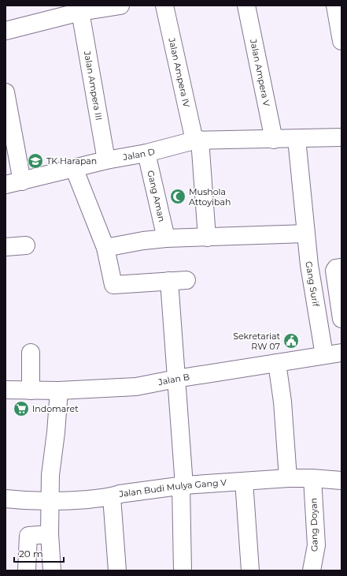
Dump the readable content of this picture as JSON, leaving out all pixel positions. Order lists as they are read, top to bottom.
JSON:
{
  "streets": {
    "street": [
      "Jalan Ampera IV",
      "Jalan Ampera V",
      "Jalan Ampera III",
      "Jalan D",
      "Gang Aman",
      "Gang Surif",
      "Jalan B",
      "Jalan Budi Mulya Gang V",
      "Gang Doyan"
    ]
  },
  "crossings": [
    ["Jalan Ampera IV", "Jalan D"],
    ["Jalan Ampera V", "Jalan D"],
    ["Jalan Ampera III", "Jalan D"],
    ["Jalan D", "Gang Aman"],
    ["Jalan D", "Gang Surif"],
    ["Gang Surif", "Jalan B"],
    ["Jalan Budi Mulya Gang V", "Gang Doyan"]
  ],
  "places": {
    "school or university": ["TK Harapan"],
    "mosque": ["Mushola Attoyibah"],
    "public building": ["Sekretariat RW 07"],
    "supermarket": ["Indomaret"]
  },
  "scale_bar": "20 m"
}
